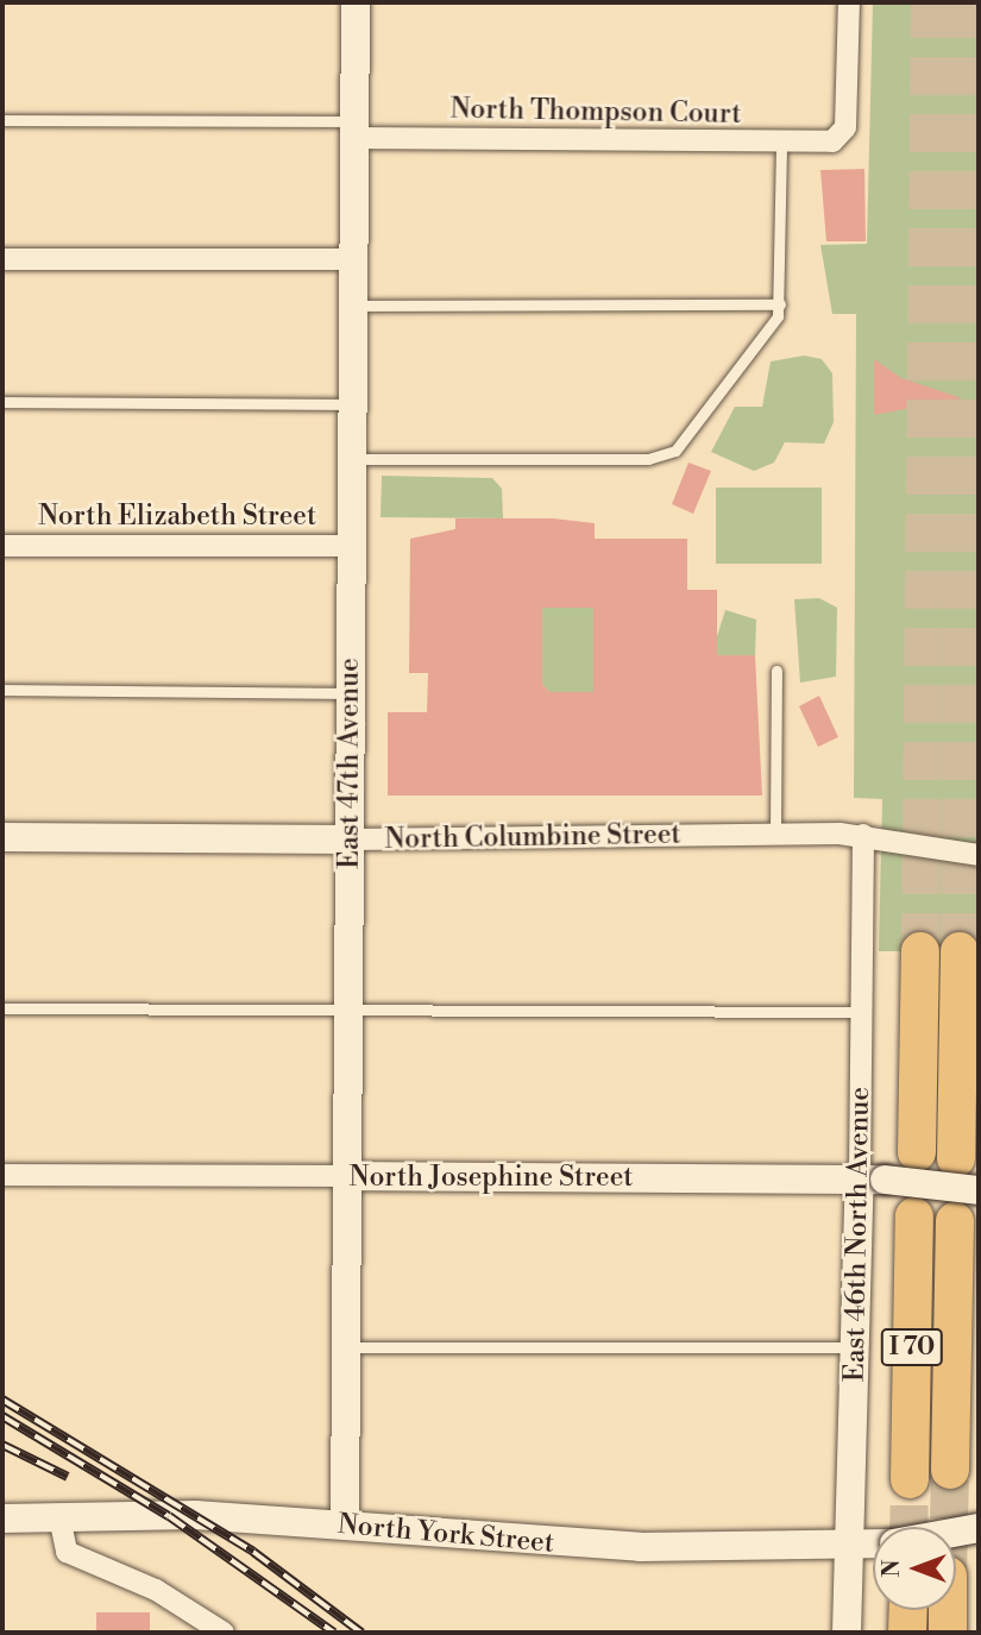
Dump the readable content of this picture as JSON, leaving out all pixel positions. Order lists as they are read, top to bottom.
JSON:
{
  "streets": {
    "highway": ["I 70"],
    "street": [
      "North Thompson Court",
      "North Elizabeth Street",
      "East 47th Avenue",
      "North Columbine Street",
      "North Josephine Street",
      "East 46th North Avenue",
      "North York Street"
    ]
  },
  "crossings": [
    ["North Thompson Court", "East 47th Avenue"],
    ["North Elizabeth Street", "East 47th Avenue"],
    ["East 47th Avenue", "North Columbine Street"],
    ["East 47th Avenue", "North Josephine Street"],
    ["East 47th Avenue", "North York Street"],
    ["North Columbine Street", "East 46th North Avenue"],
    ["North Josephine Street", "East 46th North Avenue"]
  ],
  "north": "left"
}
